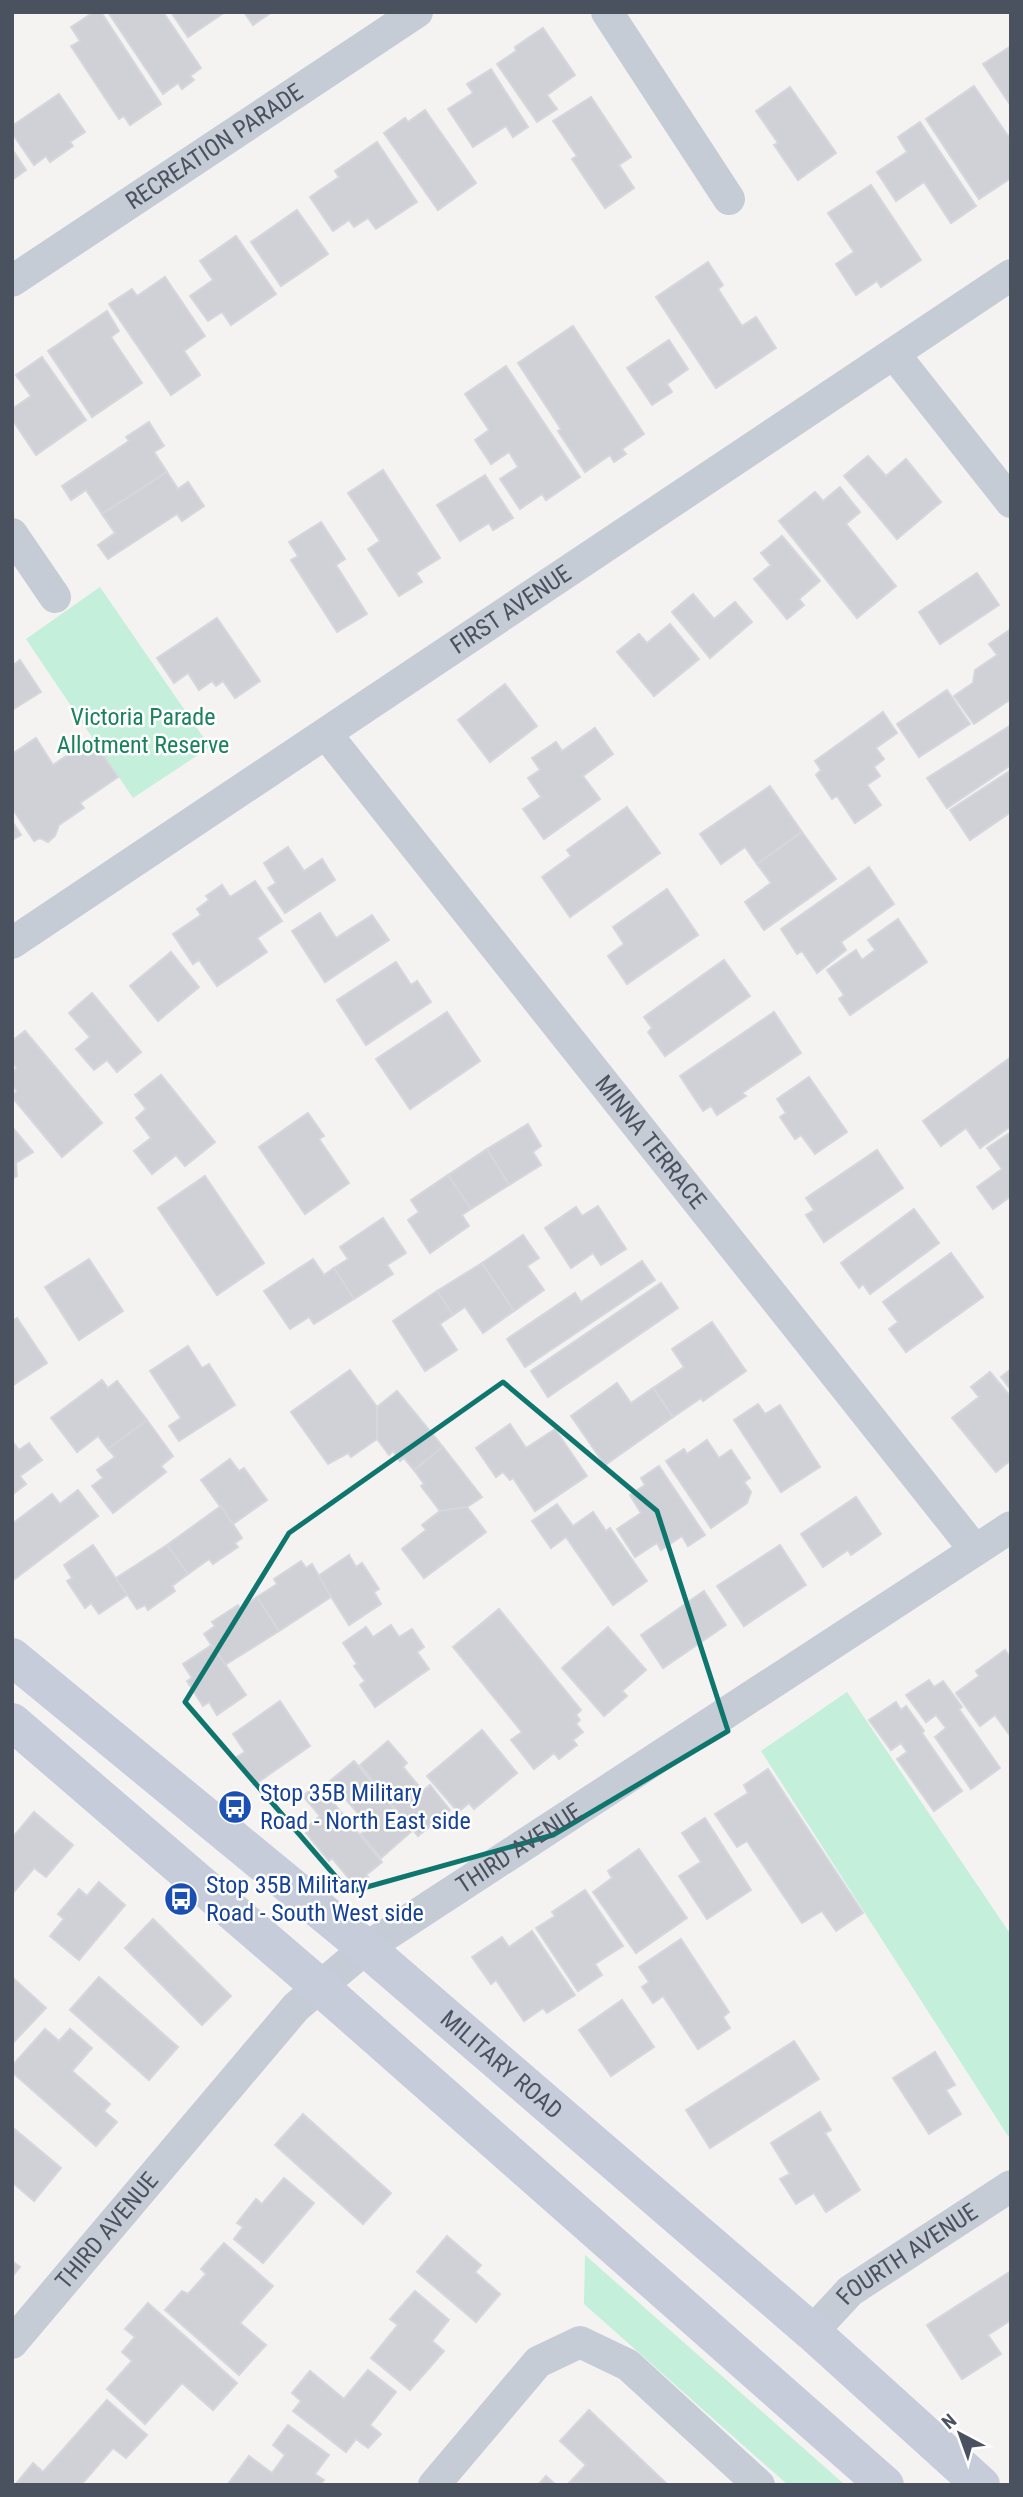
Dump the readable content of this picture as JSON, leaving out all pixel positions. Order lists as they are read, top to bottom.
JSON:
{
  "streets": {
    "main road": ["MILITARY ROAD"],
    "street": [
      "RECREATION PARADE",
      "FIRST AVENUE",
      "MINNA TERRACE",
      "THIRD AVENUE",
      "FOURTH AVENUE"
    ]
  },
  "crossings": [
    ["FIRST AVENUE", "MINNA TERRACE"],
    ["MINNA TERRACE", "THIRD AVENUE"],
    ["THIRD AVENUE", "MILITARY ROAD"],
    ["MILITARY ROAD", "FOURTH AVENUE"]
  ],
  "parks": ["Victoria Parade Allotment Reserve"],
  "places": {
    "bus stop": ["Stop 35B Military Road - North East side", "Stop 35B Military Road - South West side"]
  },
  "north": "top left"
}
